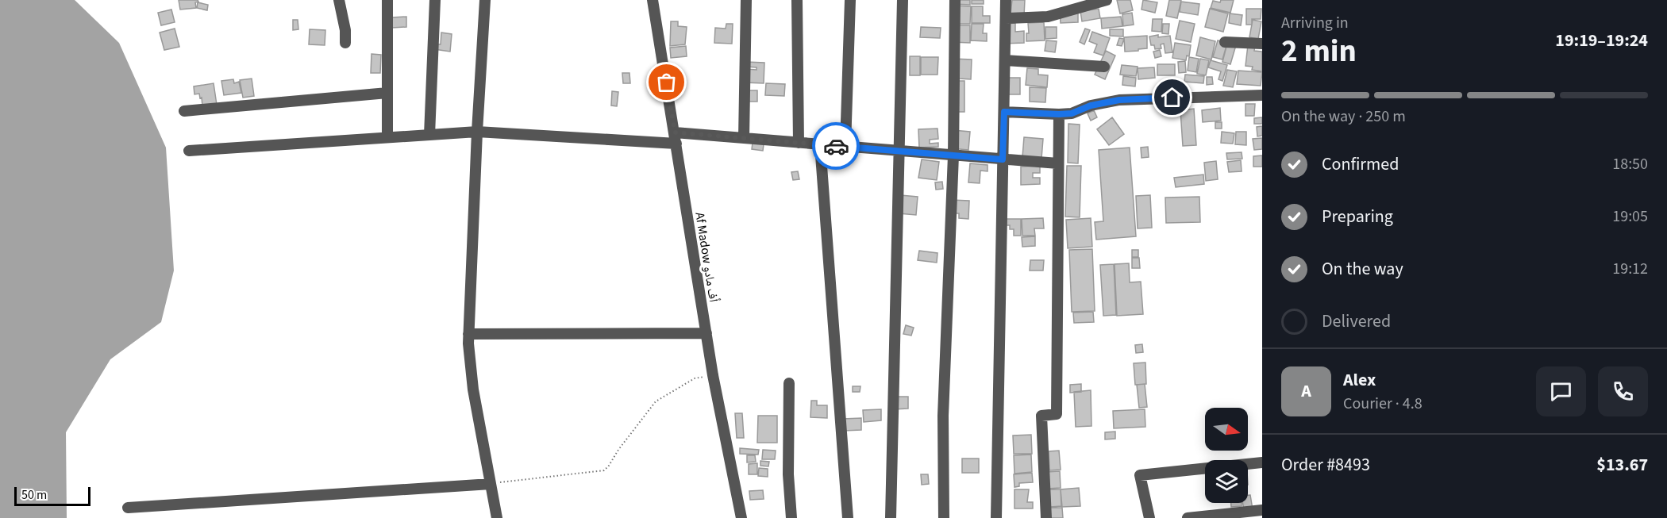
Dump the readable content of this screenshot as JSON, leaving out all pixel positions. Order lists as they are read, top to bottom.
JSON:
{
  "streets": {
    "street": ["Af Madow أف مادو"]
  },
  "scale_bar": "50 m",
  "north": "right",
  "page": {
    "heading": ["2 min", "Arriving in", "19:19–19:24"],
    "panel": [
      "Alex",
      "Courier · 4.8",
      "Order #8493",
      "$13.67"
    ],
    "bar": "On the way · 250 m",
    "list": [
      ["Confirmed", "18:50"],
      ["Preparing", "19:05"],
      ["On the way", "19:12"],
      "Delivered"
    ],
    "round": "A",
    "scale": "50 m"
  }
}
